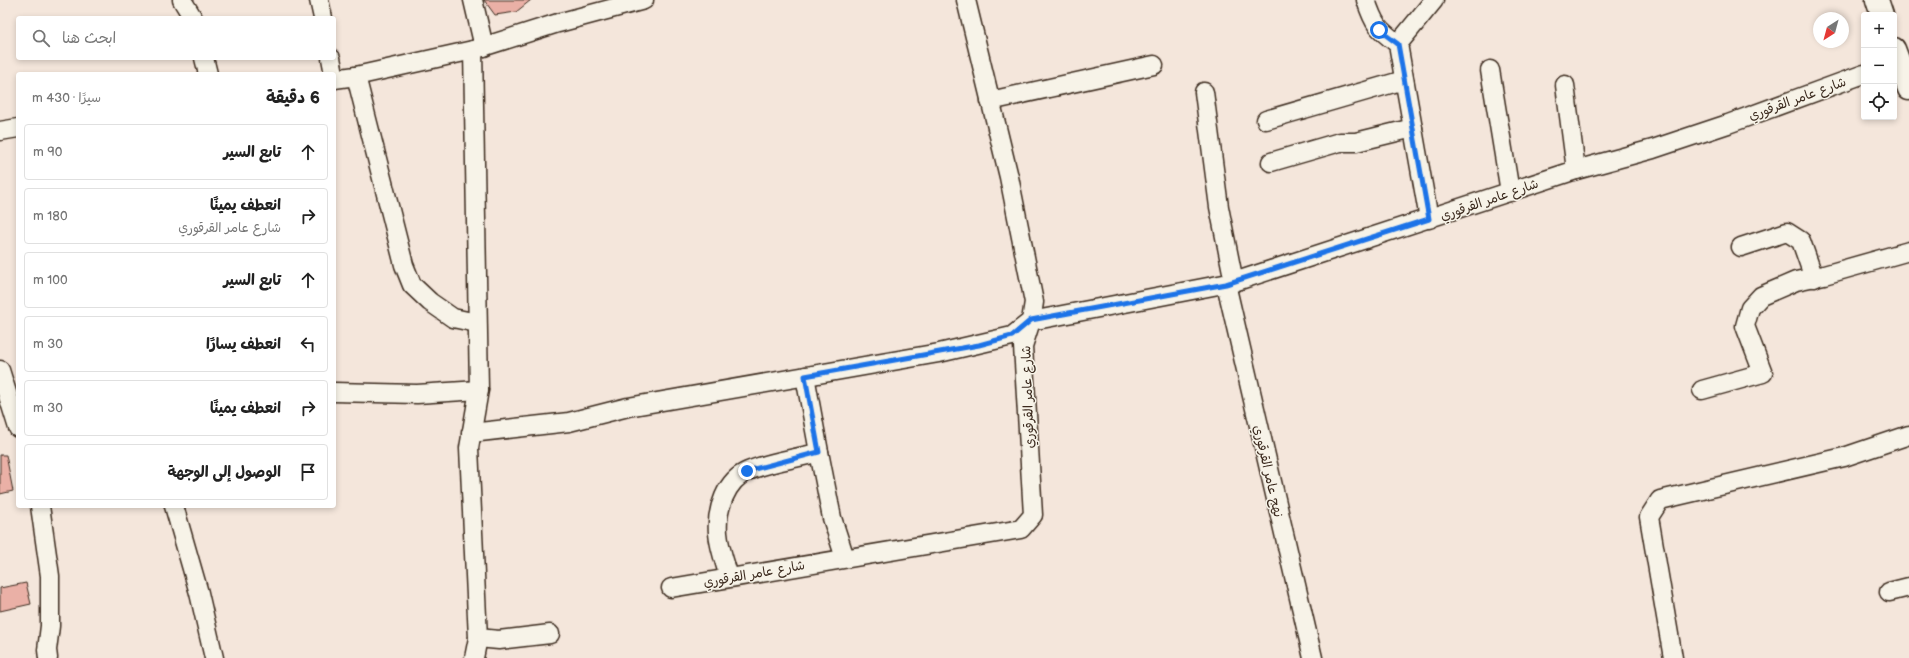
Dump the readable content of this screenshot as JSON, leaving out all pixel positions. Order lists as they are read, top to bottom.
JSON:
{
  "streets": {
    "street": ["شارع عامر القرقوري", "نهج عامر القرقوري"]
  },
  "crossings": [
    ["شارع عامر القرقوري", "نهج عامر القرقوري"]
  ],
  "north": "bottom left",
  "page": {
    "map_buttons": ["+", "−"],
    "search": "ابحث هنا",
    "heading": ["6 دقيقة", "سيرًا · 430 m"],
    "list": [
      ["تابع السير", "90 m"],
      ["انعطف يمينًا", "شارع عامر القرقوري", "180 m"],
      ["تابع السير", "100 m"],
      ["انعطف يسارًا", "30 m"],
      ["انعطف يمينًا", "30 m"],
      "الوصول إلى الوجهة"
    ]
  }
}
